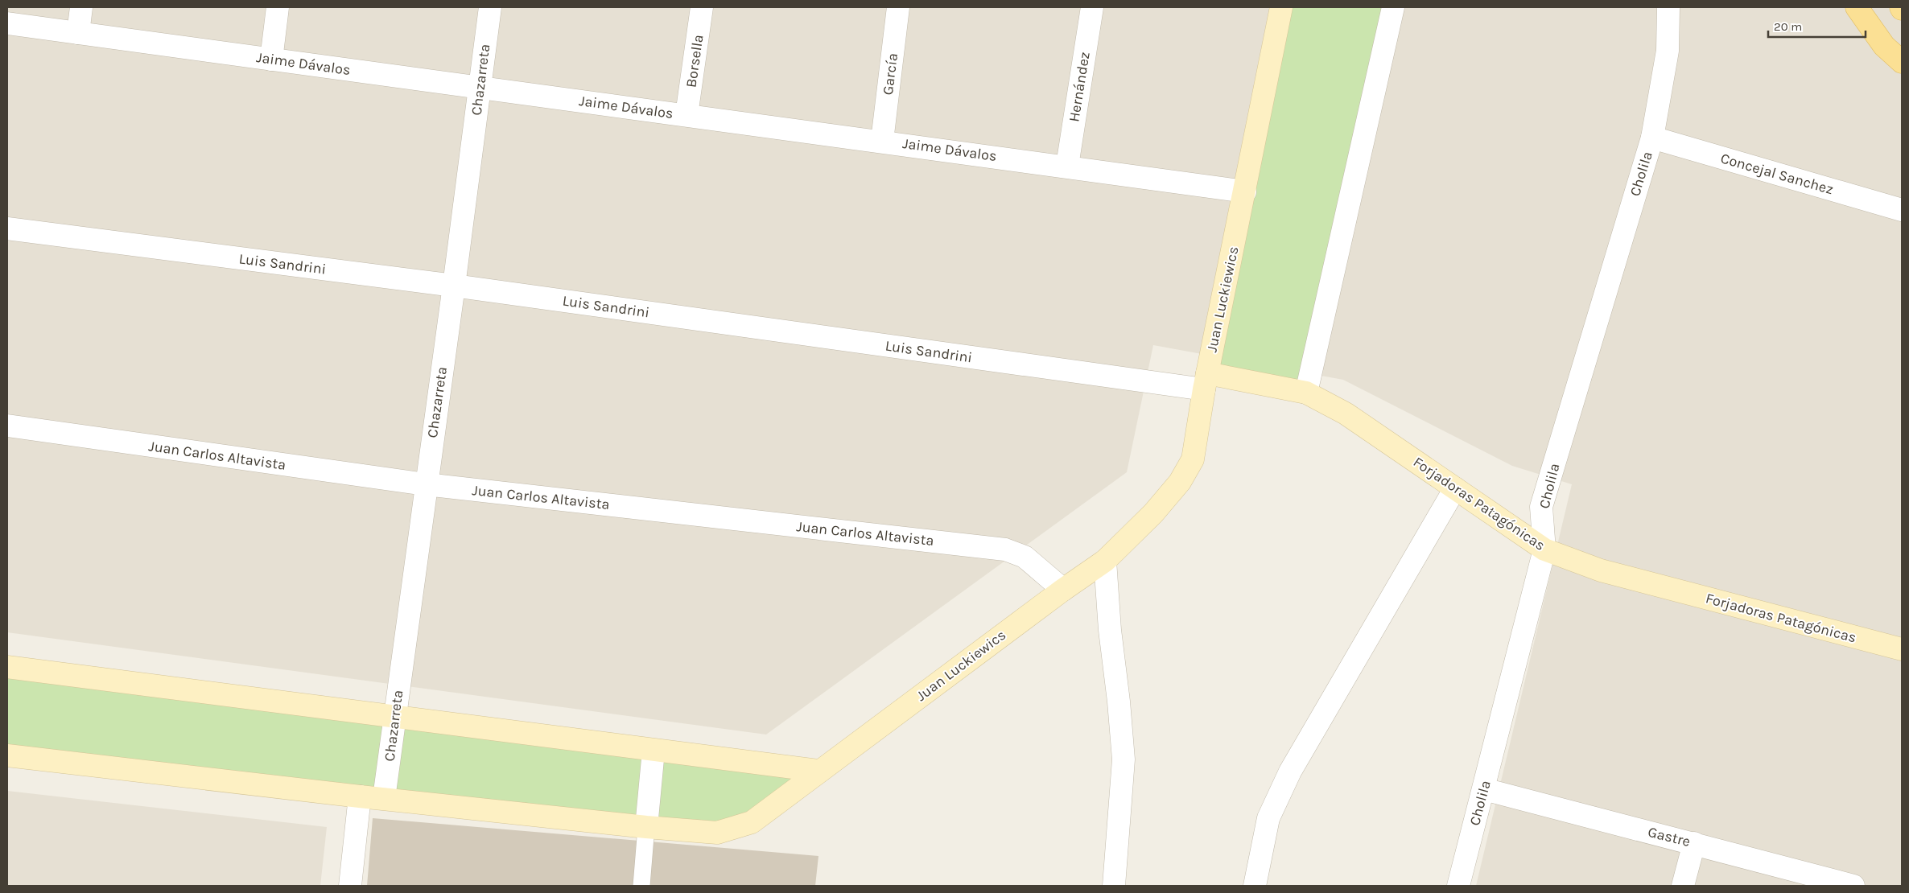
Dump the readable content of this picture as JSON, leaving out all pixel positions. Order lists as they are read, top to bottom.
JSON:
{
  "streets": {
    "main road": ["Juan Luckiewics", "Forjadoras Patagónicas"],
    "street": [
      "Borsella",
      "Jaime Dávalos",
      "García",
      "Chazarreta",
      "Hernández",
      "Cholila",
      "Concejal Sanchez",
      "Luis Sandrini",
      "Juan Carlos Altavista",
      "Gastre"
    ]
  },
  "crossings": [
    ["Borsella", "Jaime Dávalos"],
    ["Jaime Dávalos", "García"],
    ["Jaime Dávalos", "Chazarreta"],
    ["Jaime Dávalos", "Hernández"],
    ["Jaime Dávalos", "Juan Luckiewics"],
    ["Chazarreta", "Luis Sandrini"],
    ["Chazarreta", "Juan Luckiewics"],
    ["Chazarreta", "Juan Carlos Altavista"],
    ["Cholila", "Concejal Sanchez"],
    ["Cholila", "Forjadoras Patagónicas"],
    ["Cholila", "Gastre"],
    ["Luis Sandrini", "Juan Luckiewics"],
    ["Luis Sandrini", "Forjadoras Patagónicas"],
    ["Juan Luckiewics", "Juan Carlos Altavista"],
    ["Juan Luckiewics", "Forjadoras Patagónicas"]
  ],
  "scale_bar": "20 m"
}
